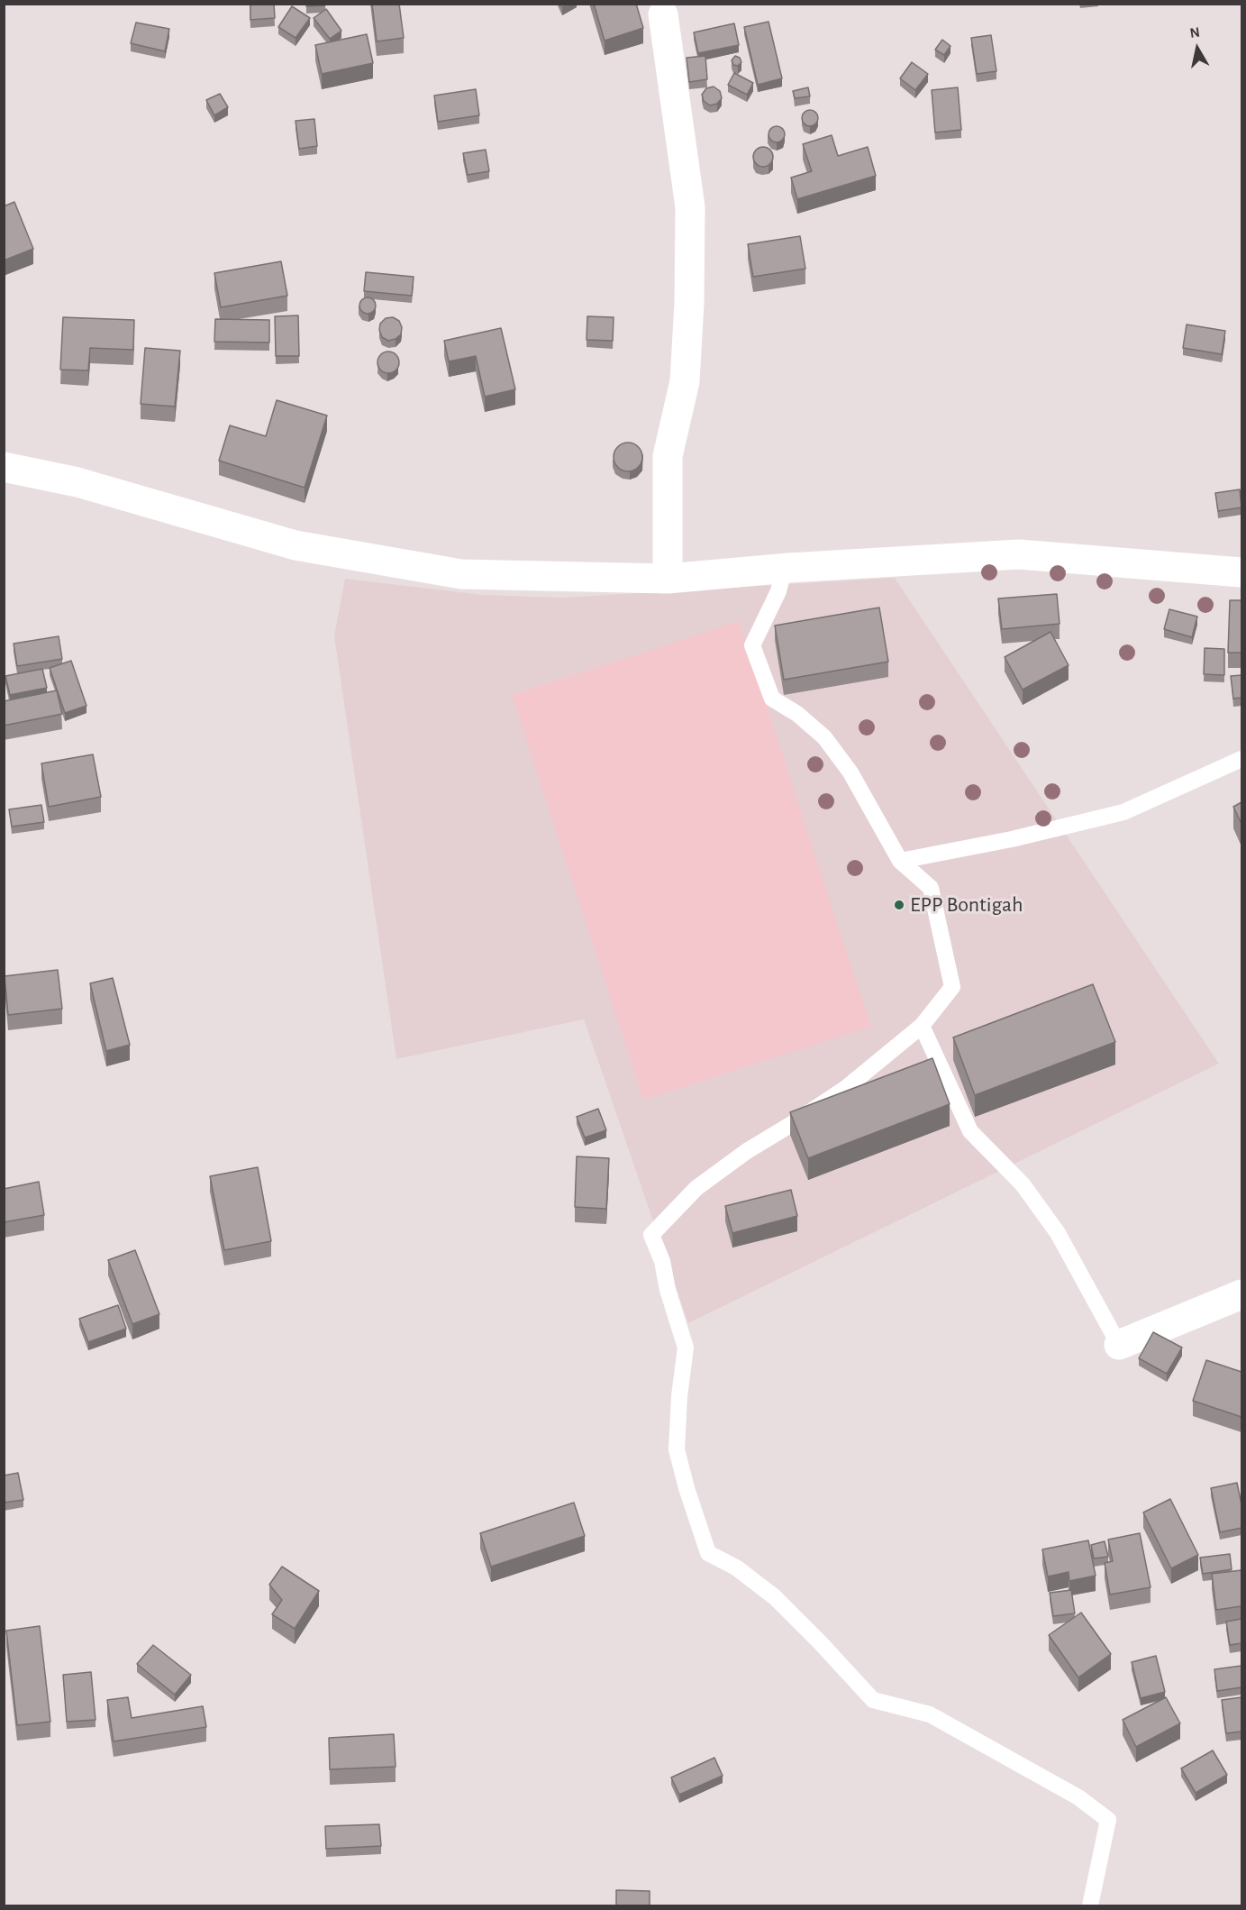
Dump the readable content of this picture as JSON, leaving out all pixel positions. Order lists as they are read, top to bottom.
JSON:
{
  "places": ["EPP Bontigah"],
  "north": "top"
}
